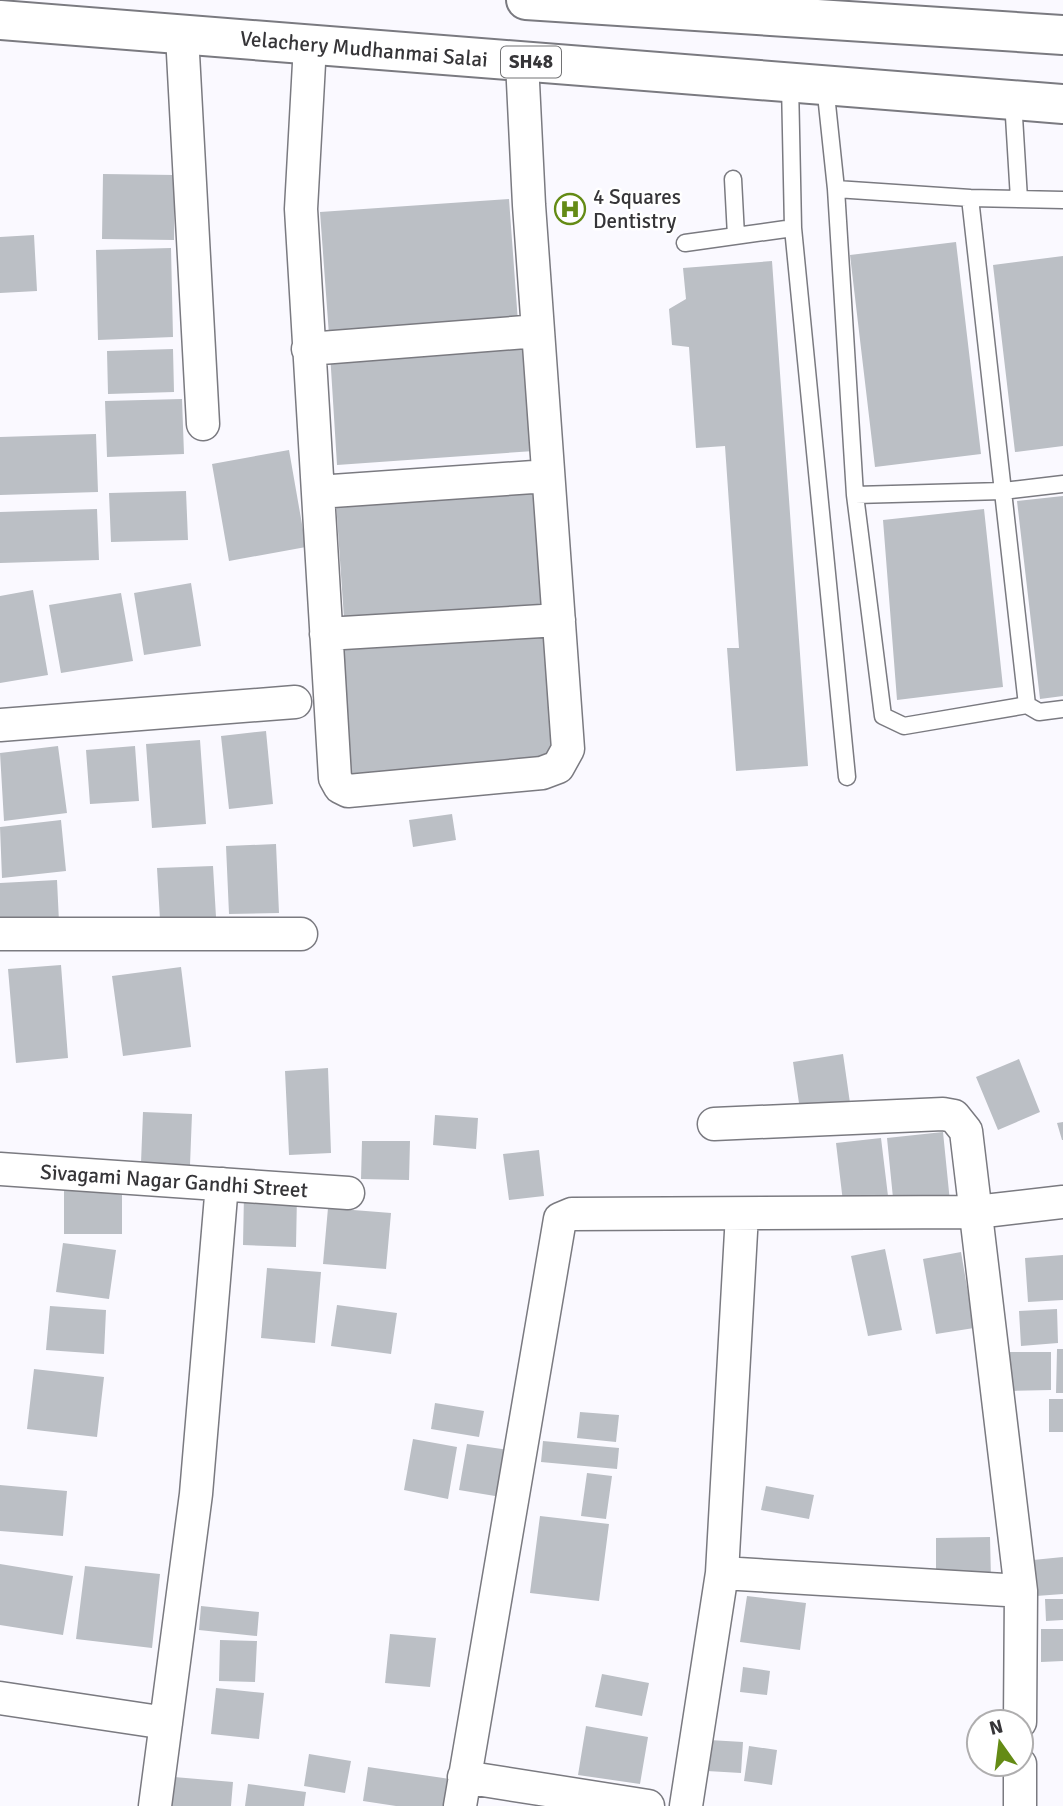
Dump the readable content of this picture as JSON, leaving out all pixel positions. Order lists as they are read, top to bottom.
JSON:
{
  "streets": {
    "main road": ["Velachery Mudhanmai Salai", "SH48"],
    "street": ["Sivagami Nagar Gandhi Street"]
  },
  "places": {
    "hospital": ["4 Squares Dentistry"]
  },
  "north": "top"
}
